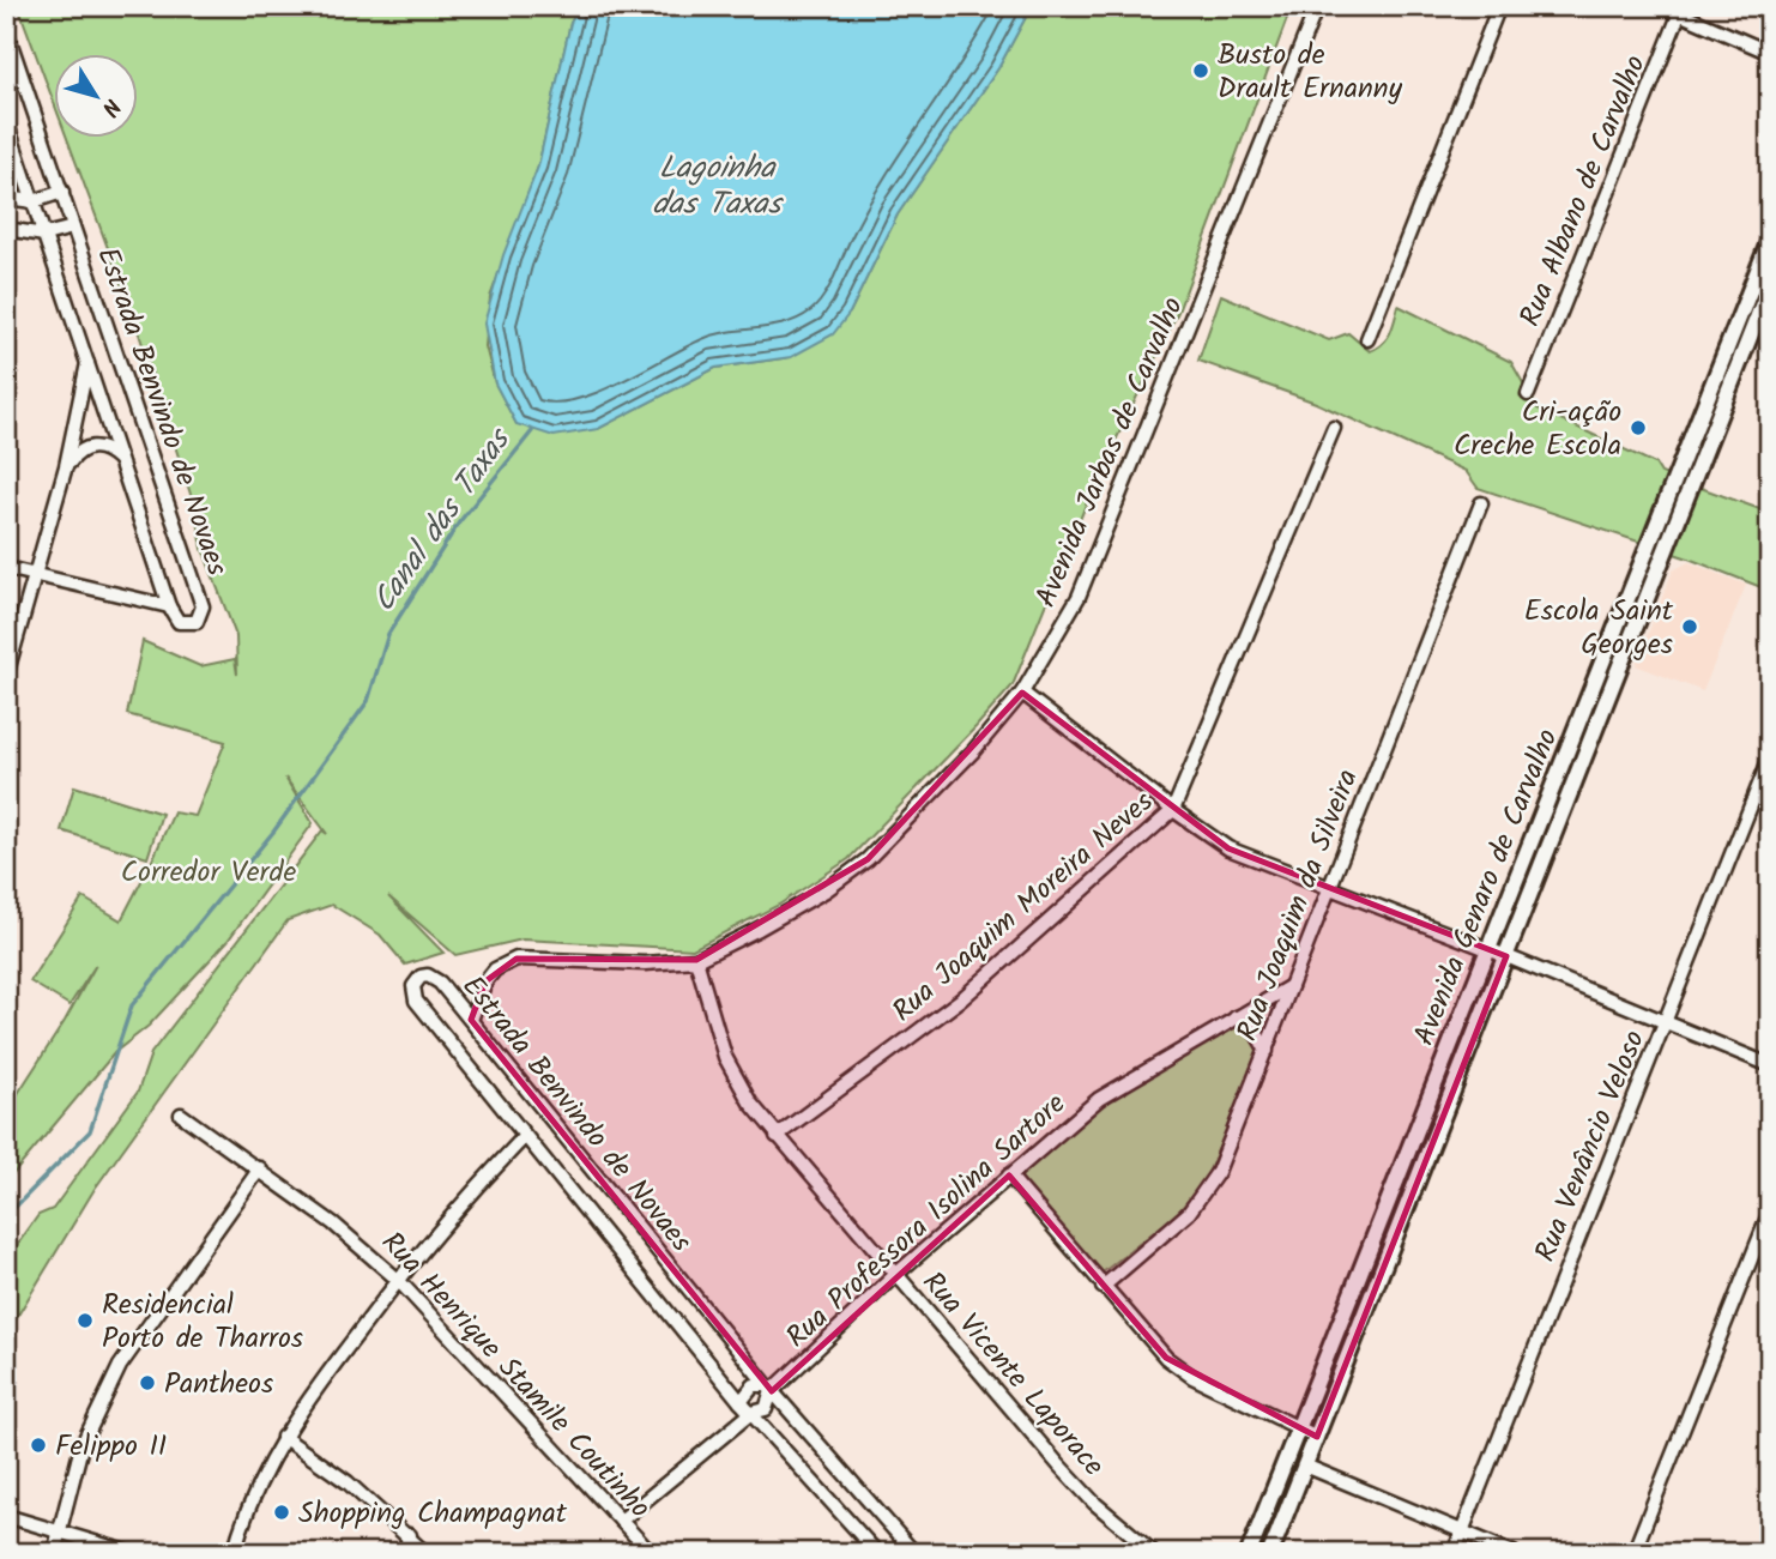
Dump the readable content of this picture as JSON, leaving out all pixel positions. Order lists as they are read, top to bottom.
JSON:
{
  "streets": {
    "street": [
      "Rua Albano de Carvalho",
      "Estrada Benvindo de Novaes",
      "Avenida Jarbas de Carvalho",
      "Avenida Genaro de Carvalho",
      "Rua Joaquim da Silveira",
      "Rua Joaquim Moreira Neves",
      "Rua Venâncio Veloso",
      "Rua Professora Isolina Sartore",
      "Rua Vicente Laporace",
      "Rua Henrique Stamile Coutinho"
    ]
  },
  "crossings": [
    ["Estrada Benvindo de Novaes", "Avenida Jarbas de Carvalho"],
    ["Estrada Benvindo de Novaes", "Rua Professora Isolina Sartore"],
    ["Avenida Jarbas de Carvalho", "Rua Vicente Laporace"],
    ["Rua Joaquim da Silveira", "Rua Professora Isolina Sartore"],
    ["Rua Joaquim Moreira Neves", "Rua Vicente Laporace"],
    ["Rua Professora Isolina Sartore", "Rua Vicente Laporace"],
    ["Rua Professora Isolina Sartore", "Rua Henrique Stamile Coutinho"]
  ],
  "water": ["Lagoinha das Taxas", "Canal das Taxas"],
  "parks": ["Corredor Verde"],
  "places": [
    "Busto de Drault Ernanny",
    "Cri-ação Creche Escola",
    "Escola Saint Georges",
    "Residencial Porto de Tharros",
    "Pantheos",
    "Felippo II",
    "Shopping Champagnat"
  ],
  "north": "bottom right"
}
